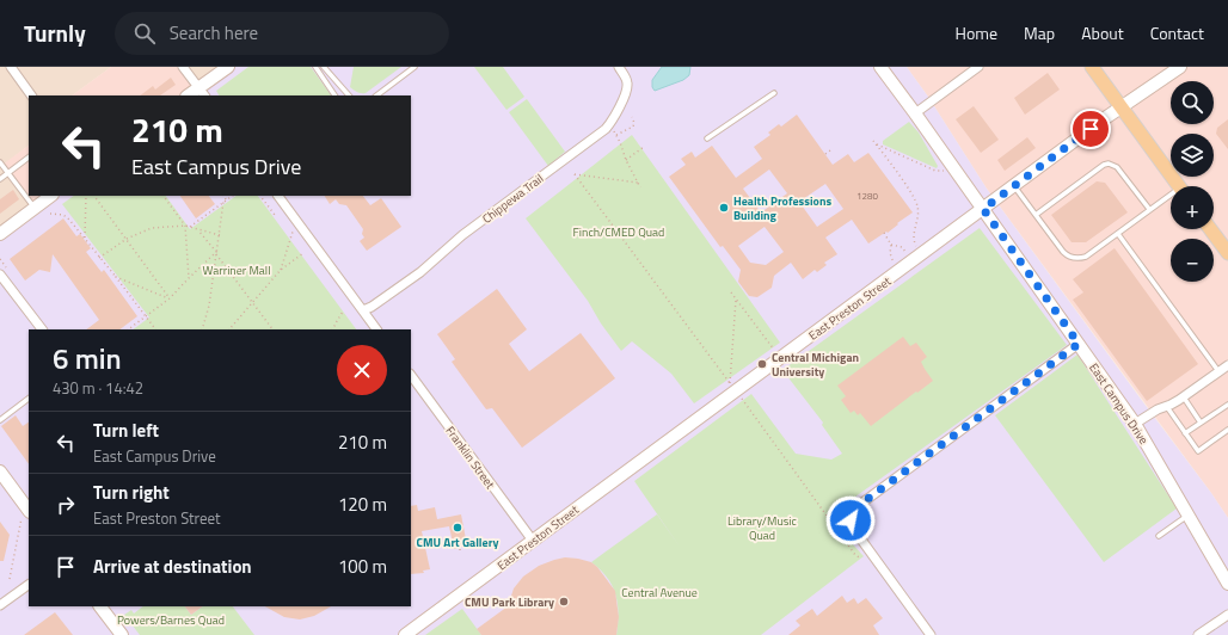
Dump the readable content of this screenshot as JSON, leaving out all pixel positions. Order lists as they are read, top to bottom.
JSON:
{
  "streets": {
    "street": [
      "Chippewa Trail",
      "East Preston Street",
      "East Campus Drive",
      "Franklin Street"
    ]
  },
  "crossings": [
    ["East Preston Street", "East Campus Drive"],
    ["East Preston Street", "Franklin Street"]
  ],
  "parks": [
    "Finch/CMED Quad",
    "Warriner Mall",
    "Library/Music Quad",
    "Central Avenue",
    "Powers/Barnes Quad"
  ],
  "places": [
    "Health Professions Building",
    "Central Michigan University",
    "CMU Art Gallery",
    "CMU Park Library"
  ],
  "house_numbers": ["1280"],
  "page": {
    "header": "Turnly",
    "search": "Search here",
    "nav": [
      "Home",
      "Map",
      "About",
      "Contact"
    ],
    "map_buttons": ["+", "−"],
    "turn": ["210 m", "East Campus Drive"],
    "heading": ["6 min", "430 m · 14:42"],
    "list": [
      {
        "name": "Turn left",
        "note": "East Campus Drive",
        "value": "210 m"
      },
      {
        "name": "Turn right",
        "note": "East Preston Street",
        "value": "120 m"
      },
      {
        "name": "Arrive at destination",
        "value": "100 m"
      }
    ]
  }
}
